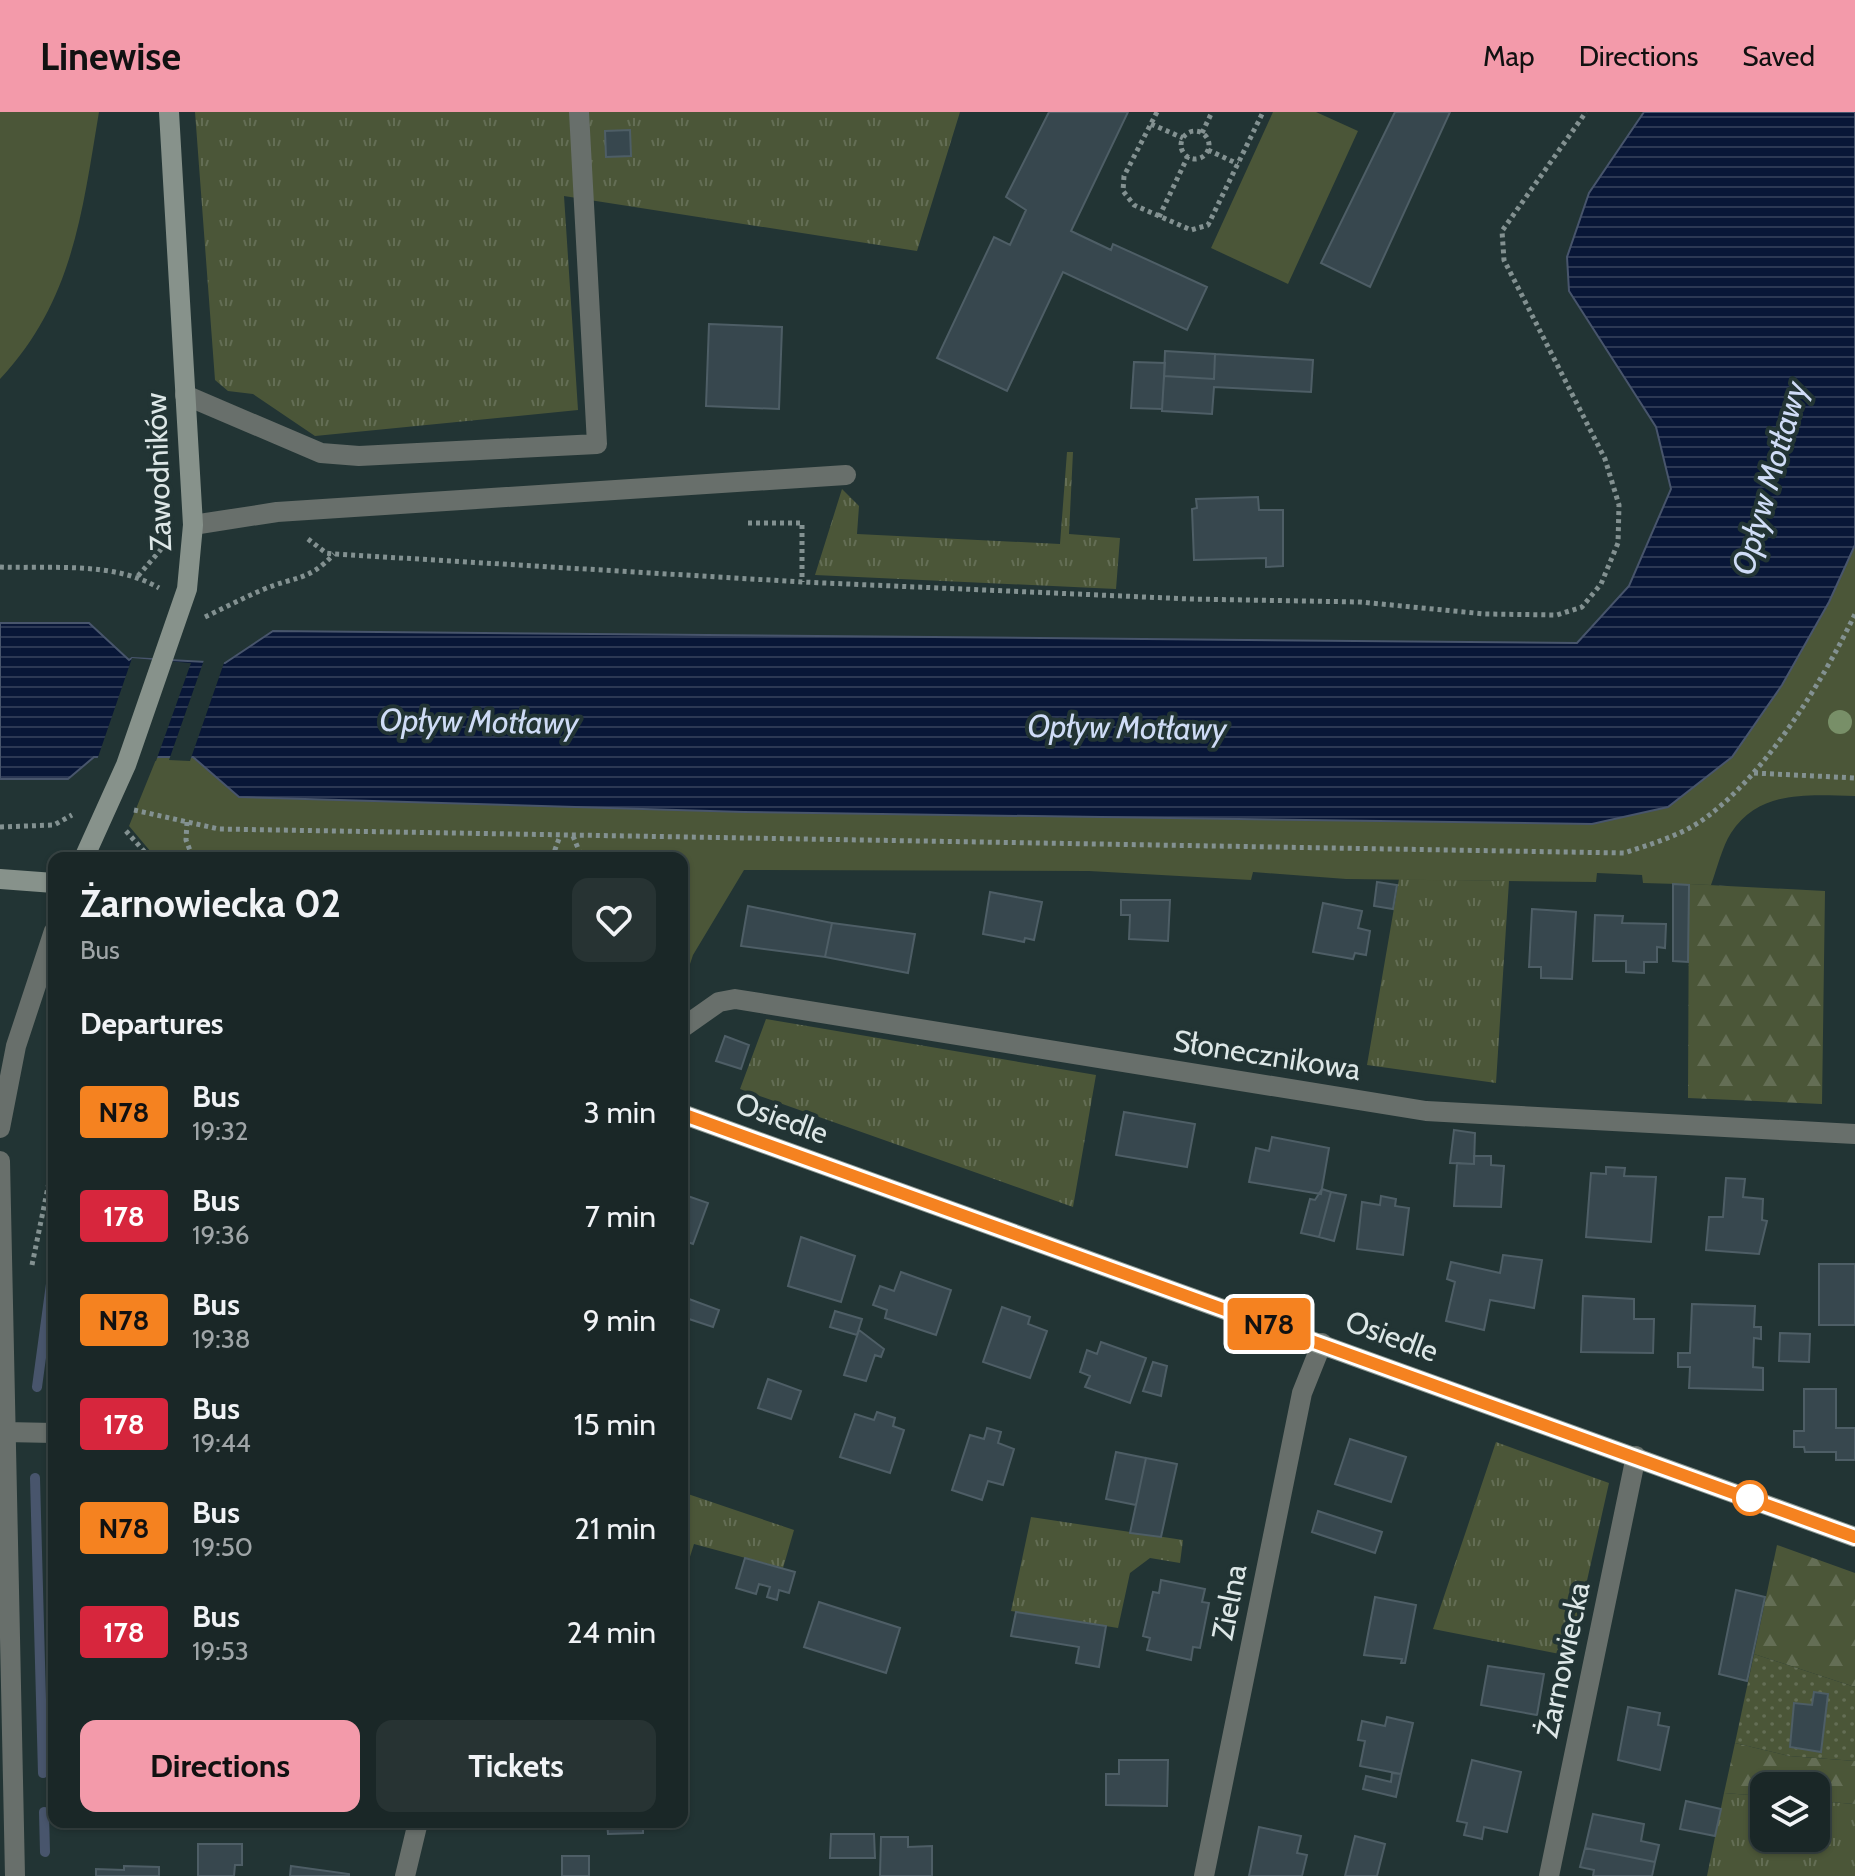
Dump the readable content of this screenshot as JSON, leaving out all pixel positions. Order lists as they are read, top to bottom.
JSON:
{
  "streets": {
    "street": [
      "Zawodników",
      "Słonecznikowa",
      "Osiedle",
      "Zielna",
      "Żarnowiecka"
    ]
  },
  "crossings": [
    ["Osiedle", "Zielna"],
    ["Osiedle", "Żarnowiecka"]
  ],
  "water": ["Opływ Motławy"],
  "lines": ["bus line N78"],
  "page": {
    "header": "Linewise",
    "nav": ["Map", "Directions", "Saved"],
    "on_map": "N78",
    "heading": [
      ["Żarnowiecka 02", "Bus"],
      "Departures"
    ],
    "list": [
      {
        "mark": "N78",
        "name": "Bus",
        "note": "19:32",
        "value": "3 min"
      },
      {
        "mark": "178",
        "name": "Bus",
        "note": "19:36",
        "value": "7 min"
      },
      {
        "mark": "N78",
        "name": "Bus",
        "note": "19:38",
        "value": "9 min"
      },
      {
        "mark": "178",
        "name": "Bus",
        "note": "19:44",
        "value": "15 min"
      },
      {
        "mark": "N78",
        "name": "Bus",
        "note": "19:50",
        "value": "21 min"
      },
      {
        "mark": "178",
        "name": "Bus",
        "note": "19:53",
        "value": "24 min"
      }
    ],
    "buttons": ["Directions", "Tickets"]
  }
}
